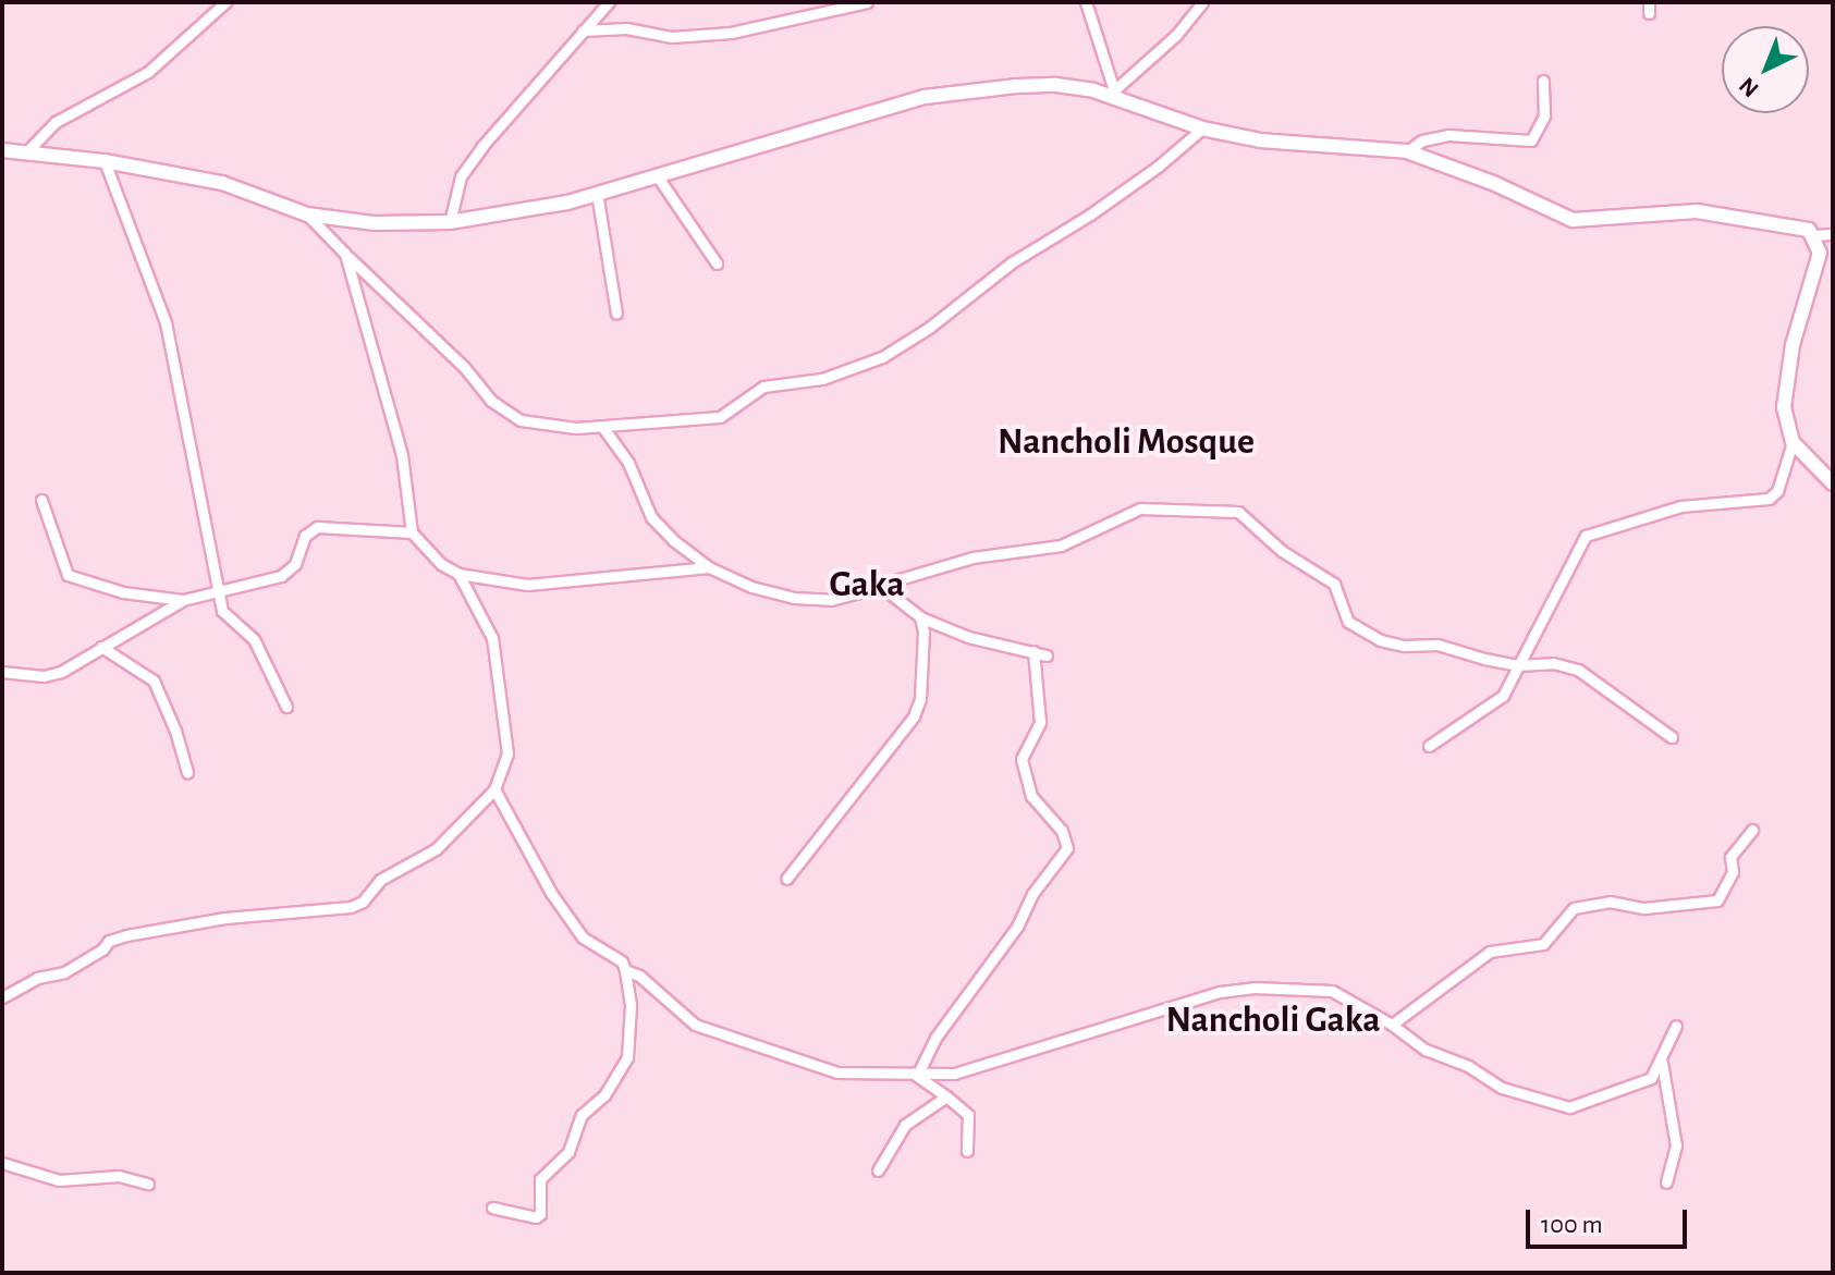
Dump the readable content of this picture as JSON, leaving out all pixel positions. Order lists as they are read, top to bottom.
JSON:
{
  "districts": ["Nancholi Mosque", "Gaka", "Nancholi Gaka"],
  "scale_bar": "100 m",
  "north": "bottom left"
}
